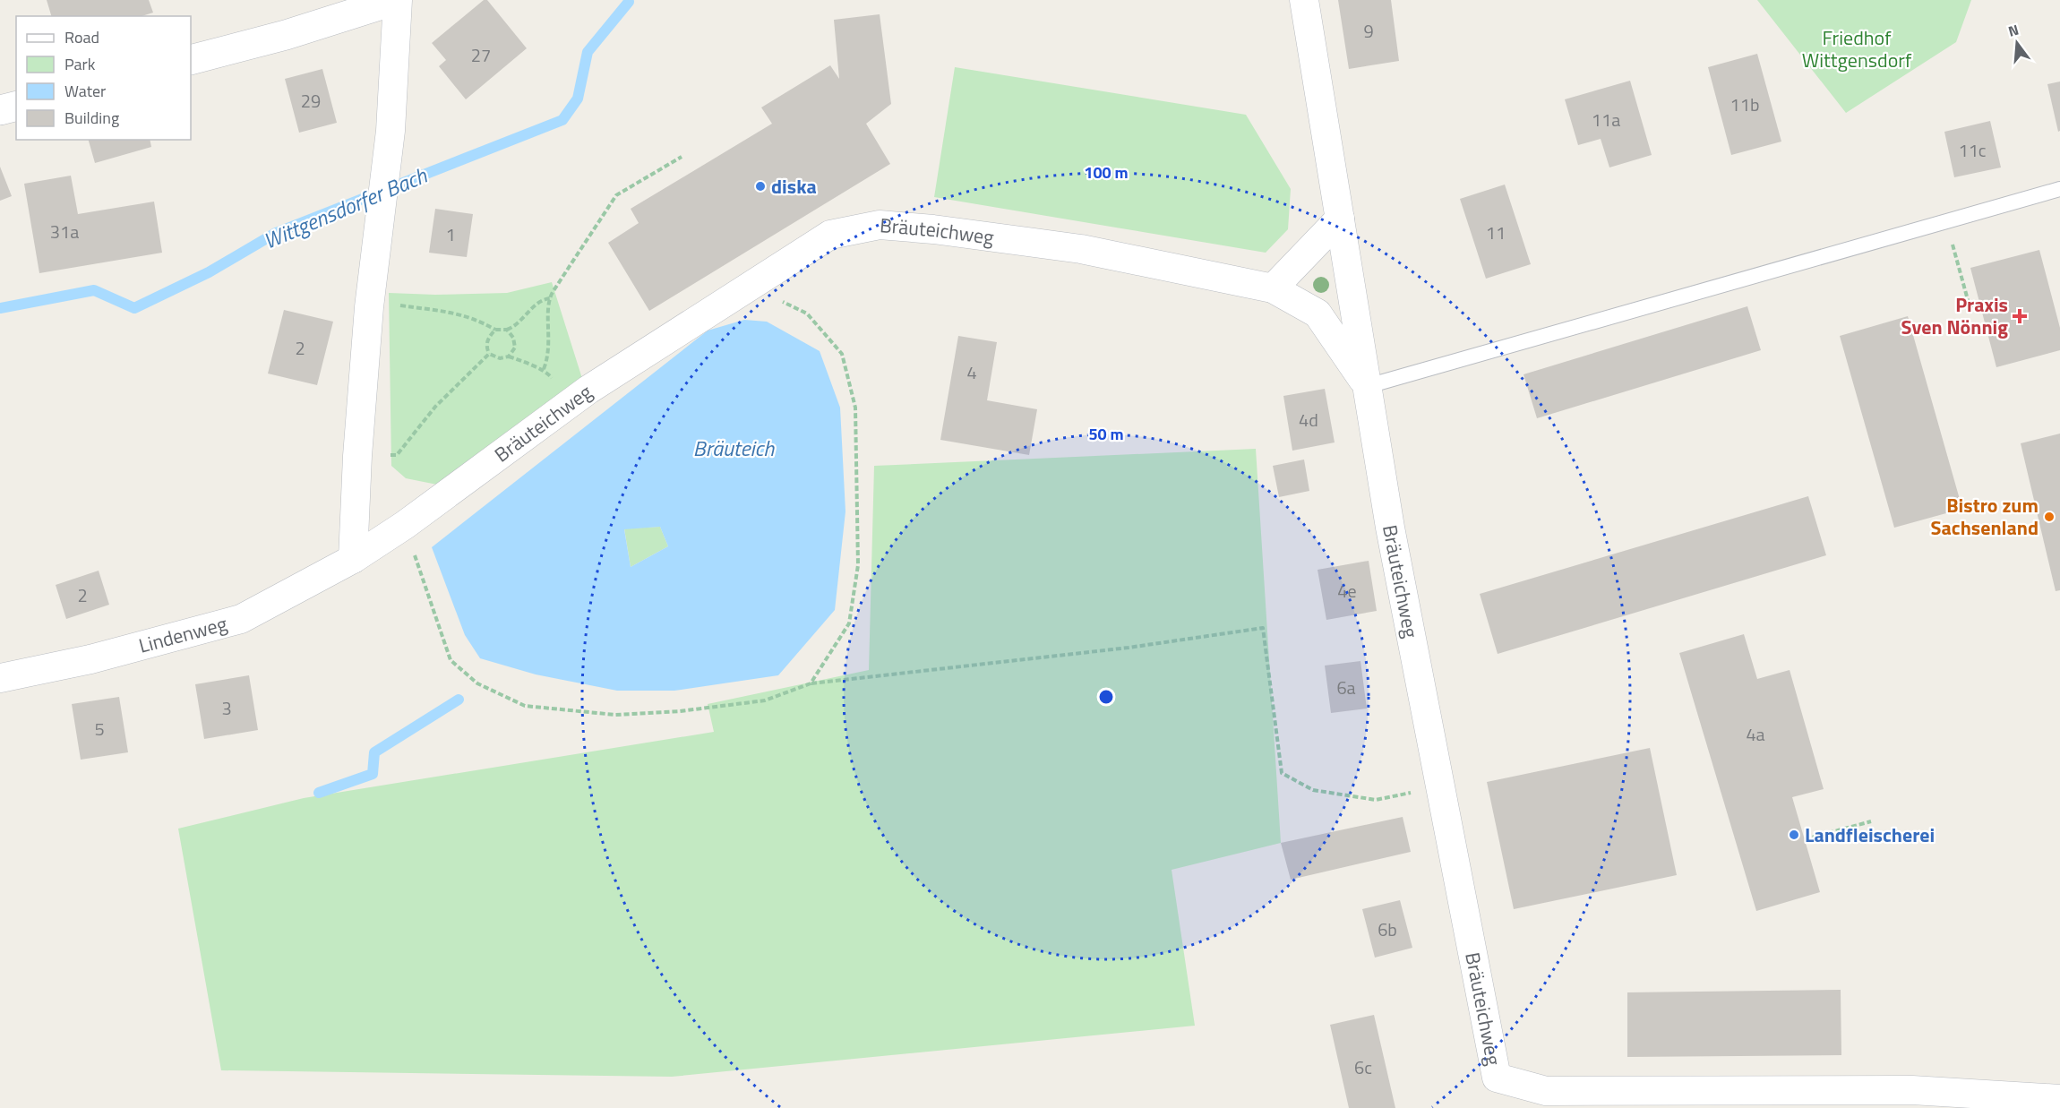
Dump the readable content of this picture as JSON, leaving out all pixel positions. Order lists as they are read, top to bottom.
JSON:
{
  "streets": {
    "street": ["Bräuteichweg", "Lindenweg"]
  },
  "crossings": [
    ["Bräuteichweg", "Lindenweg"]
  ],
  "water": ["Wittgensdorfer Bach", "Bräuteich"],
  "parks": ["Friedhof Wittgensdorf"],
  "places": {
    "other": ["diska", "Bistro zum Sachsenland", "Landfleischerei"],
    "health": ["Praxis Sven Nönnig"]
  },
  "house_numbers": [
    "9",
    "27",
    "29",
    "11b",
    "11a",
    "11c",
    "31a",
    "11",
    "1",
    "2",
    "4",
    "4d",
    "4e",
    "2",
    "6a",
    "3",
    "5",
    "4a",
    "6b",
    "6c"
  ],
  "legend": [
    "Road",
    "Park",
    "Water",
    "Building"
  ],
  "north": "top",
  "rings": ["100 m", "50 m"]
}
